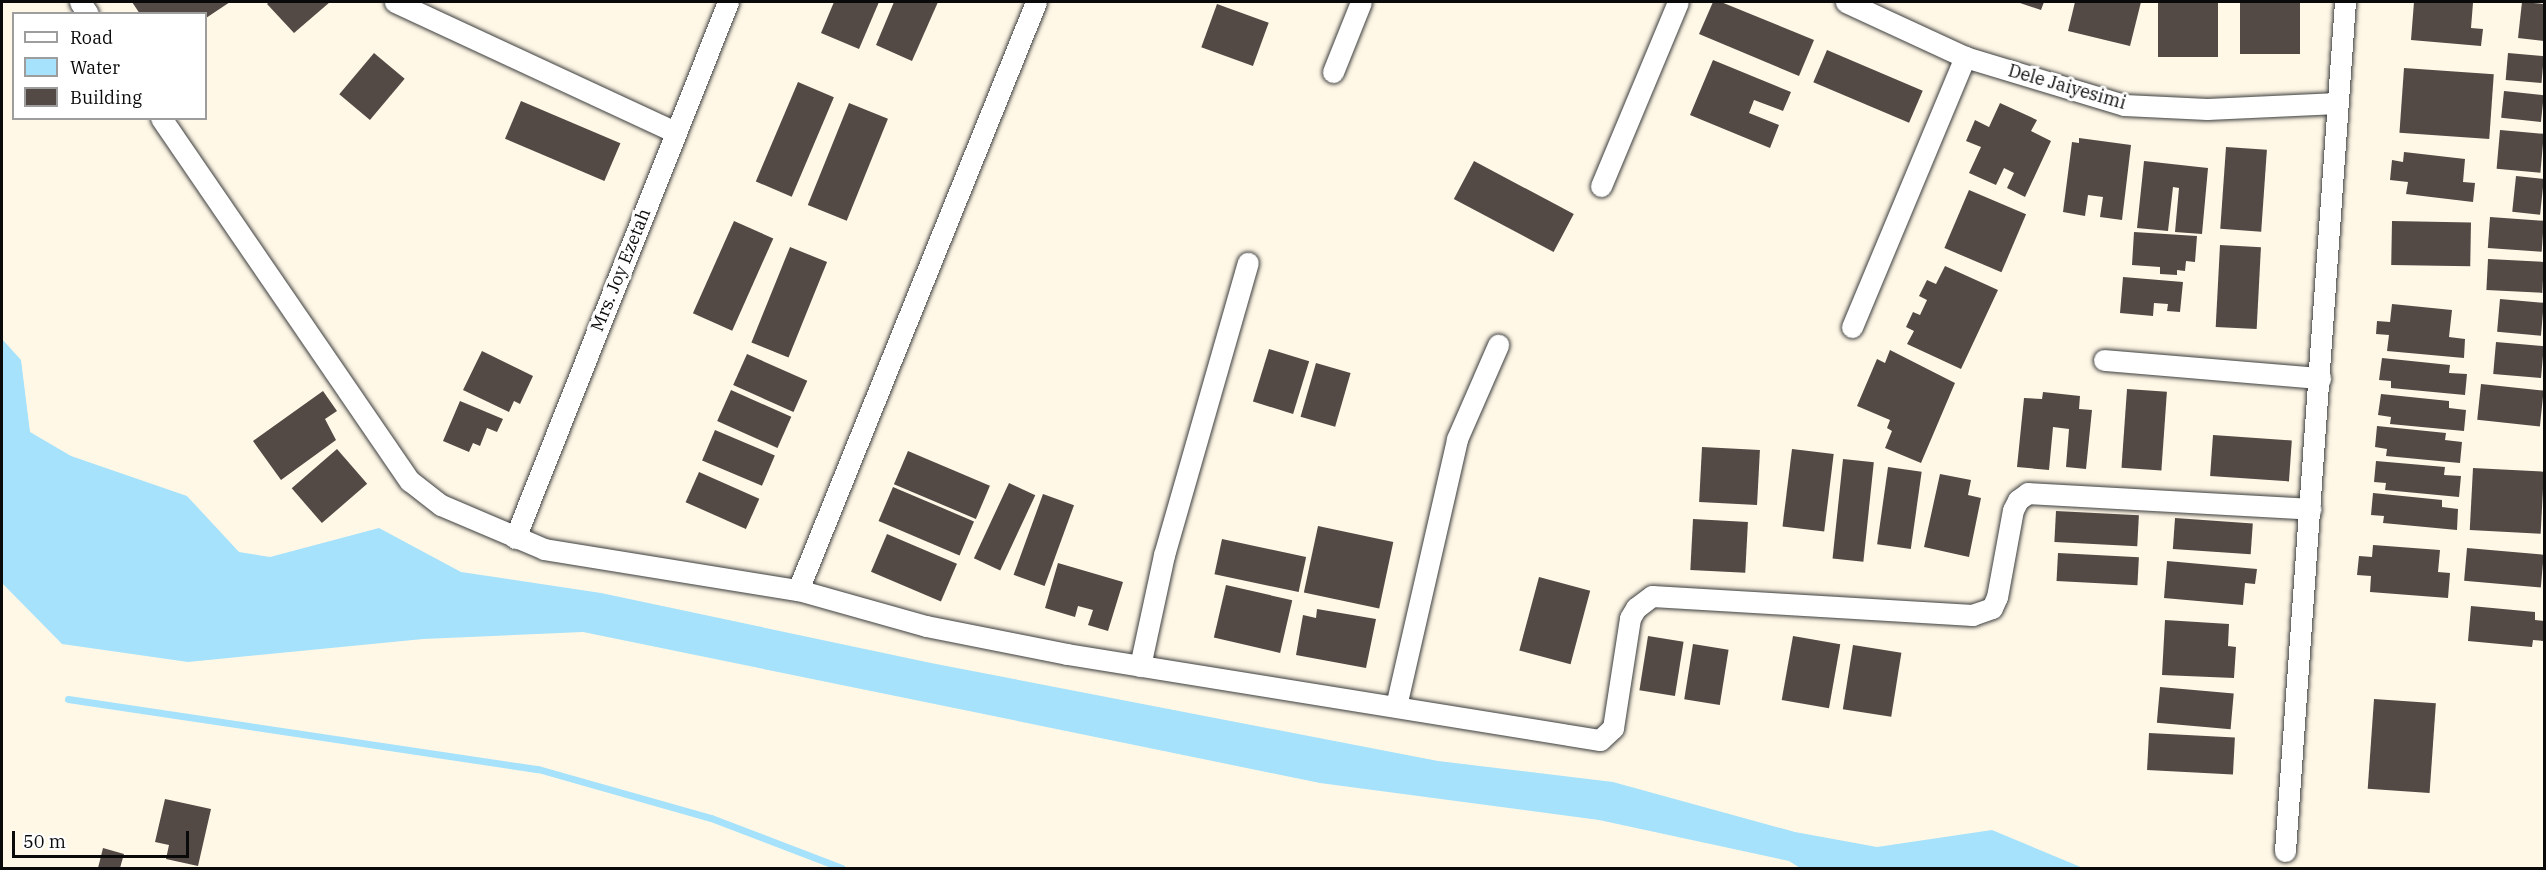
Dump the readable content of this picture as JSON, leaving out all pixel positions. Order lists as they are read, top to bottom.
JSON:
{
  "streets": {
    "street": ["Dele Jaiyesimi", "Mrs. Joy Ezetah"]
  },
  "legend": ["Road", "Water", "Building"],
  "scale_bar": "50 m"
}
